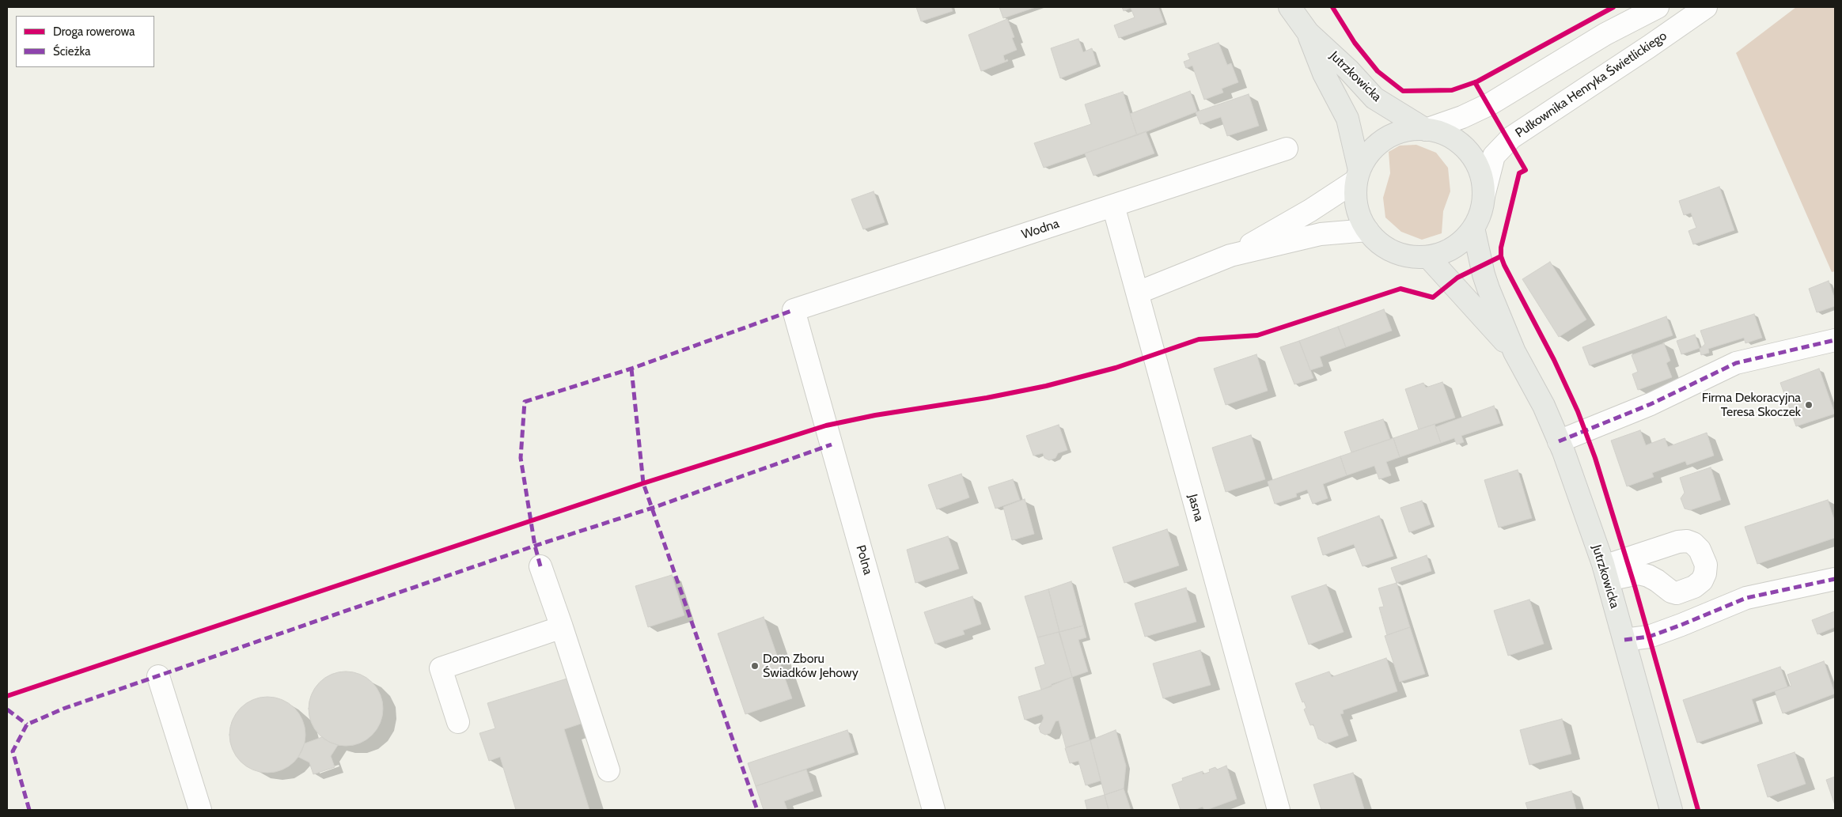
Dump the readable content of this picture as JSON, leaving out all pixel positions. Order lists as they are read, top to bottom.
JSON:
{
  "streets": {
    "main road": ["Jutrzkowicka"],
    "street": [
      "Pułkownika Henryka Świetlickiego",
      "Wodna",
      "Jasna",
      "Polna"
    ]
  },
  "crossings": [
    ["Jutrzkowicka", "Pułkownika Henryka Świetlickiego"],
    ["Wodna", "Jasna"],
    ["Wodna", "Polna"]
  ],
  "places": ["Firma Dekoracyjna Teresa Skoczek", "Dom Zboru Świadków Jehowy"],
  "legend": ["Droga rowerowa", "Ścieżka"]
}
